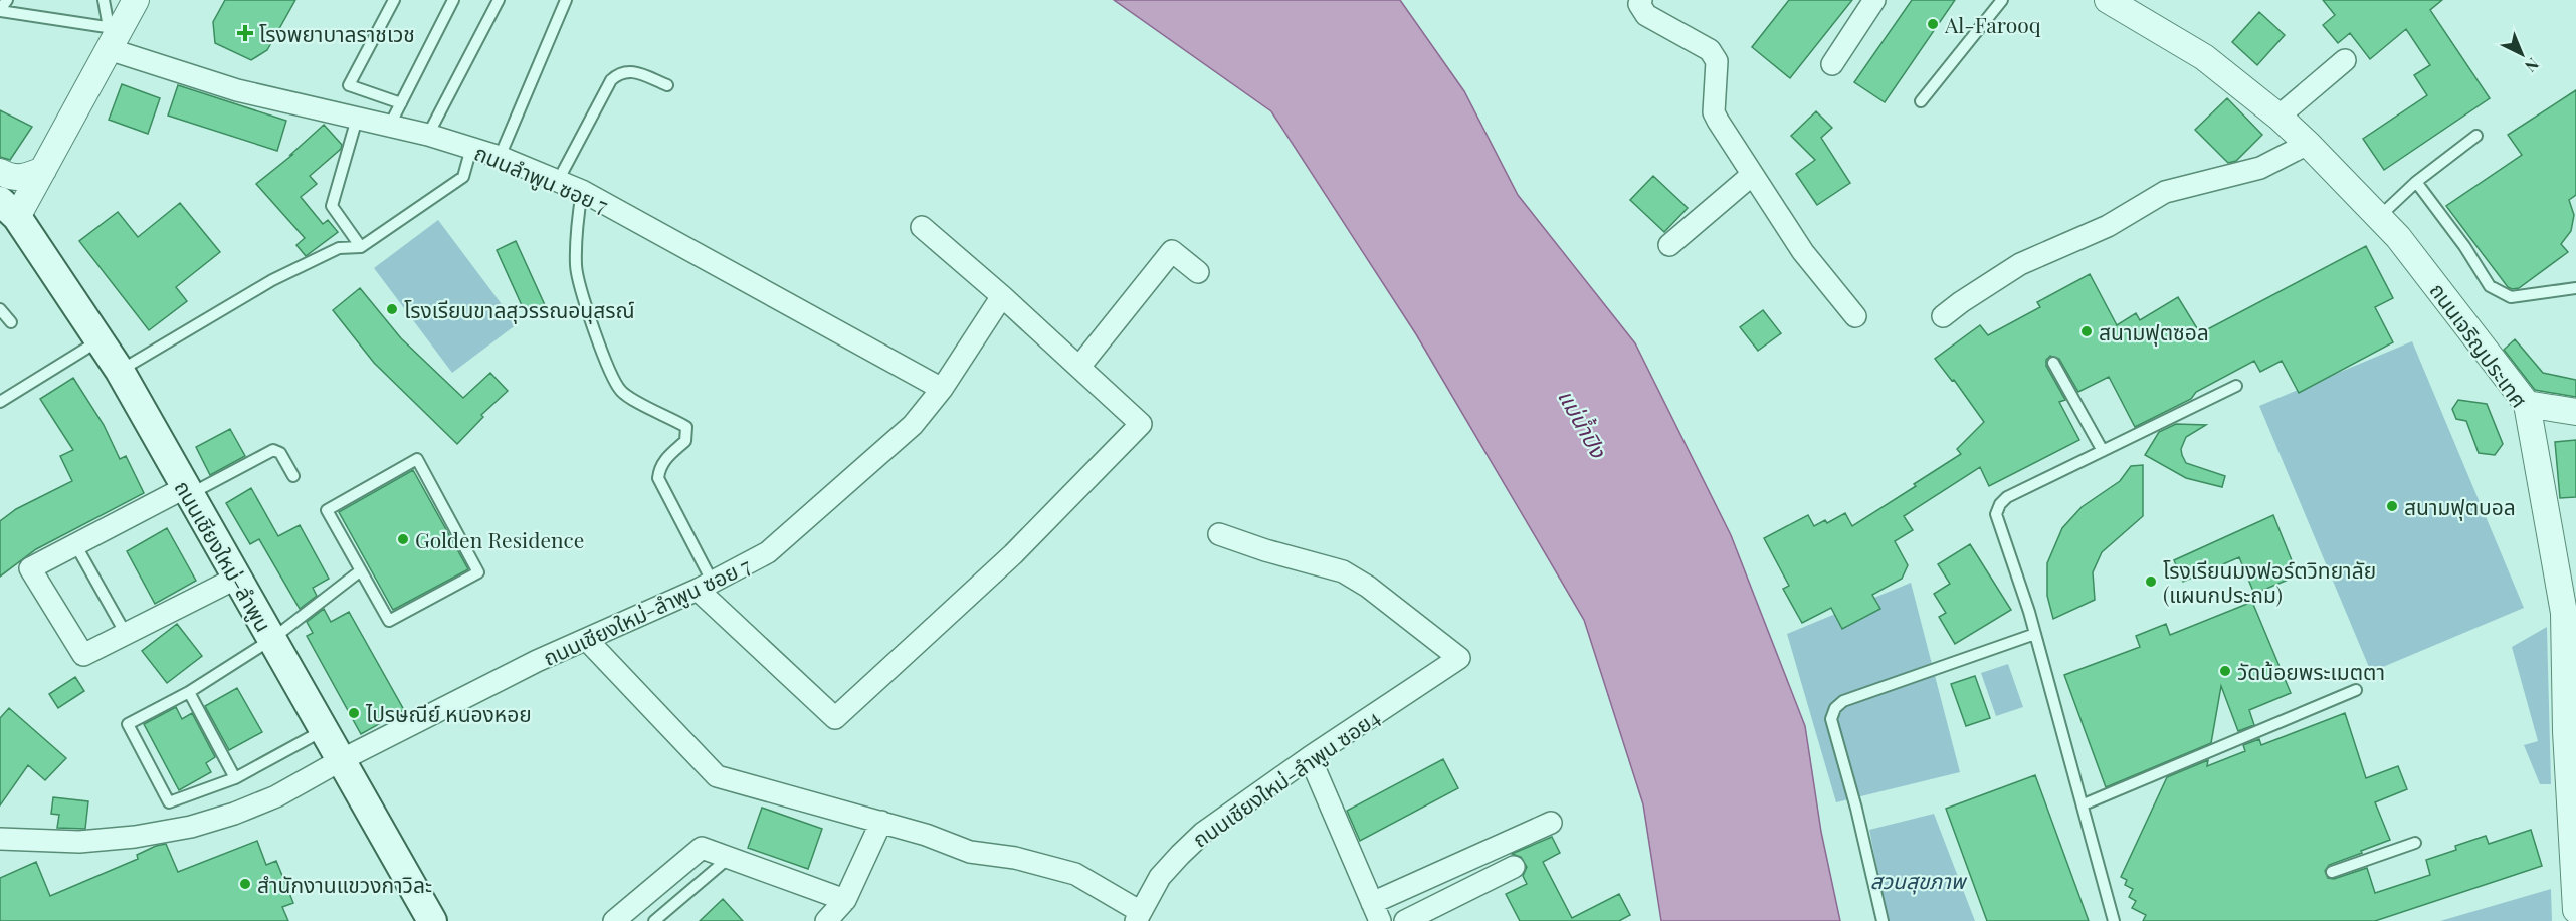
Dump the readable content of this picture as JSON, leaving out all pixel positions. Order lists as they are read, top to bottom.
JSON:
{
  "streets": {
    "main road": ["ถนนเชียงใหม่-ลำพูน"],
    "street": [
      "ถนนลำพูน ซอย 7",
      "ถนนเจริญประเทศ",
      "ถนนเชียงใหม่-ลำพูน ซอย 7",
      "ถนนเชียงใหม่-ลำพูน ซอย4"
    ]
  },
  "crossings": [
    ["ถนนลำพูน ซอย 7", "ถนนเชียงใหม่-ลำพูน ซอย 7"],
    ["ถนนเชียงใหม่-ลำพูน", "ถนนเชียงใหม่-ลำพูน ซอย 7"]
  ],
  "water": ["แม่น้ำปิง"],
  "parks": ["สวนสุขภาพ"],
  "places": {
    "other": [
      "Al-Farooq",
      "โรงเรียนขาลสุวรรณอนุสรณ์",
      "สนามฟุตซอล",
      "สนามฟุตบอล",
      "Golden Residence",
      "โรงเรียนมงฟอร์ตวิทยาลัย (แผนกประถม)",
      "วัดน้อยพระเมตตา",
      "ไปรษณีย์ หนองหอย",
      "สำนักงานแขวงกาวิละ"
    ],
    "health": ["โรงพยาบาลราชเวช"]
  },
  "north": "bottom right"
}
